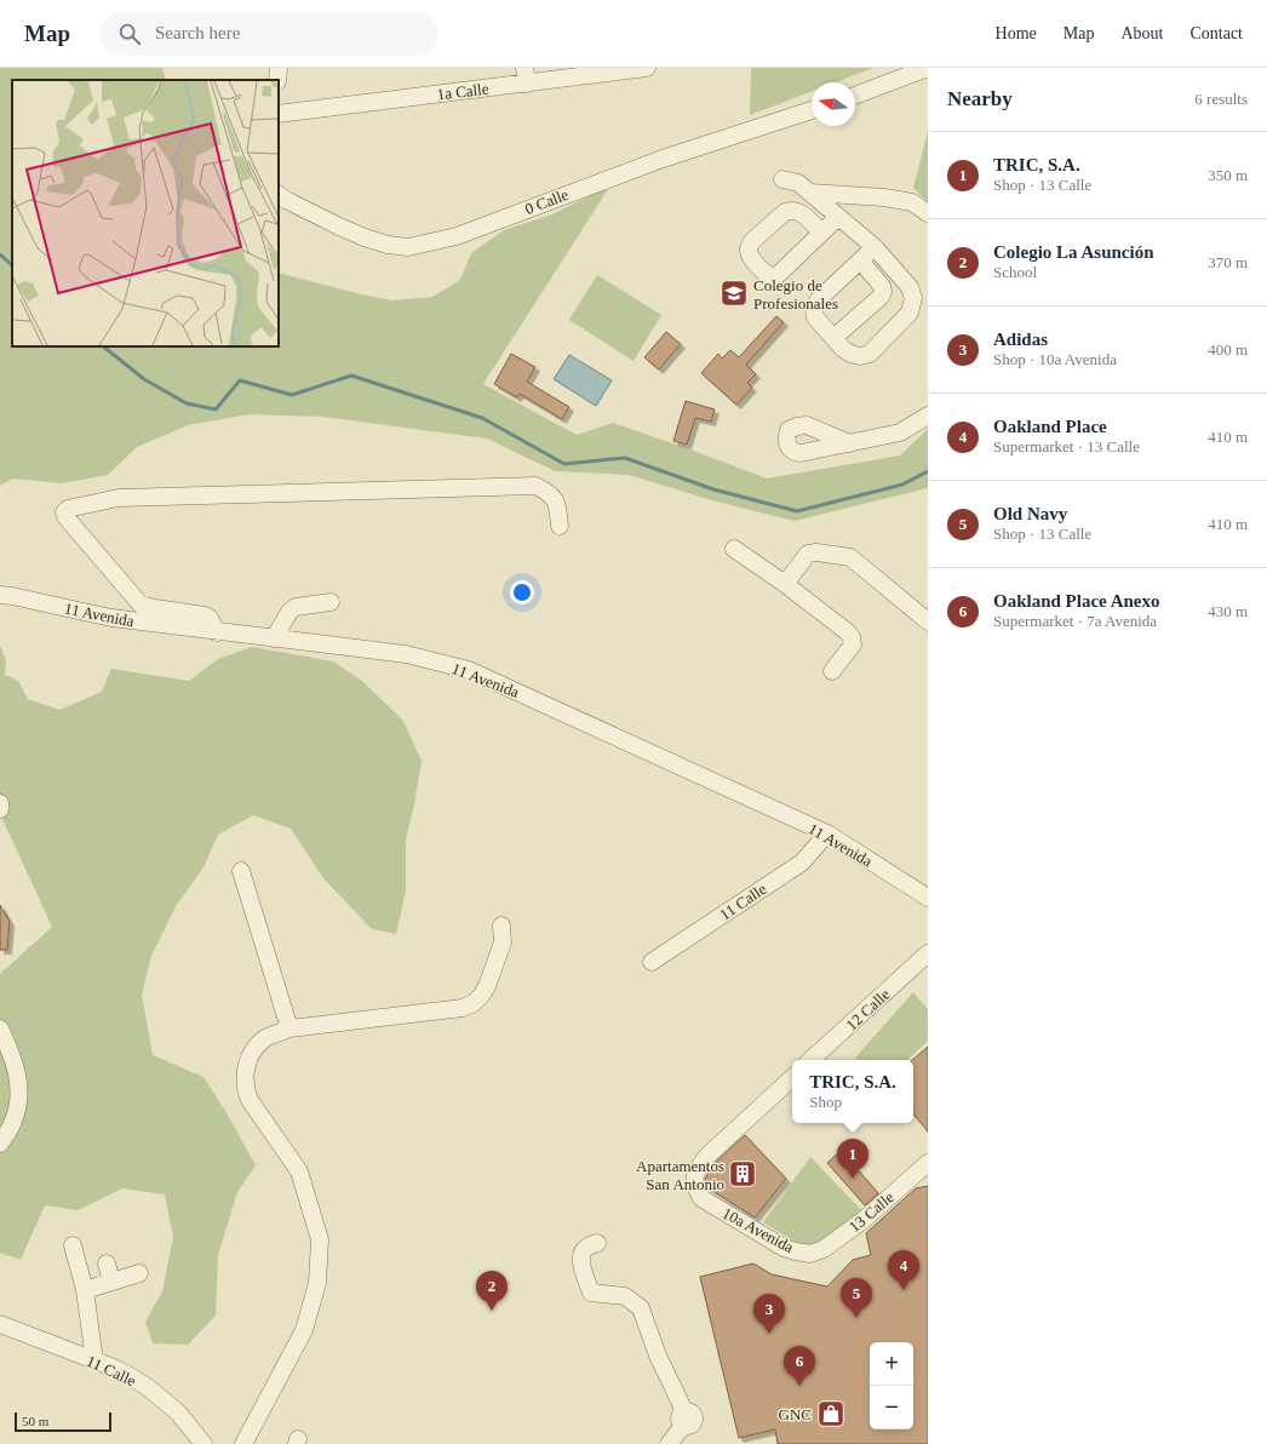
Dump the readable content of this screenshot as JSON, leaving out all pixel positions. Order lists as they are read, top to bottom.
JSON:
{
  "streets": {
    "street": [
      "1a Calle",
      "0 Calle",
      "11 Avenida",
      "11 Calle",
      "12 Calle",
      "13 Calle",
      "10a Avenida"
    ]
  },
  "crossings": [
    ["11 Avenida", "11 Calle"],
    ["13 Calle", "10a Avenida"]
  ],
  "places": {
    "school or university": ["Colegio de Profesionales"],
    "building": ["Apartamentos San Antonio"],
    "shop": ["GNC"]
  },
  "scale_bar": "50 m",
  "north": "left",
  "page": {
    "header": "Map",
    "search": "Search here",
    "nav": [
      "Home",
      "Map",
      "About",
      "Contact"
    ],
    "heading": ["Nearby", "6 results"],
    "list": [
      {
        "mark": "1",
        "name": "TRIC, S.A.",
        "note": "Shop · 13 Calle",
        "value": "350 m"
      },
      {
        "mark": "2",
        "name": "Colegio La Asunción",
        "note": "School",
        "value": "370 m"
      },
      {
        "mark": "3",
        "name": "Adidas",
        "note": "Shop · 10a Avenida",
        "value": "400 m"
      },
      {
        "mark": "4",
        "name": "Oakland Place",
        "note": "Supermarket · 13 Calle",
        "value": "410 m"
      },
      {
        "mark": "5",
        "name": "Old Navy",
        "note": "Shop · 13 Calle",
        "value": "410 m"
      },
      {
        "mark": "6",
        "name": "Oakland Place Anexo",
        "note": "Supermarket · 7a Avenida",
        "value": "430 m"
      }
    ],
    "popup": ["TRIC, S.A.", "Shop"],
    "pins": [
      "1",
      "4",
      "2",
      "5",
      "3",
      "6"
    ],
    "map_buttons": ["+", "−"],
    "scale": "50 m"
  }
}
